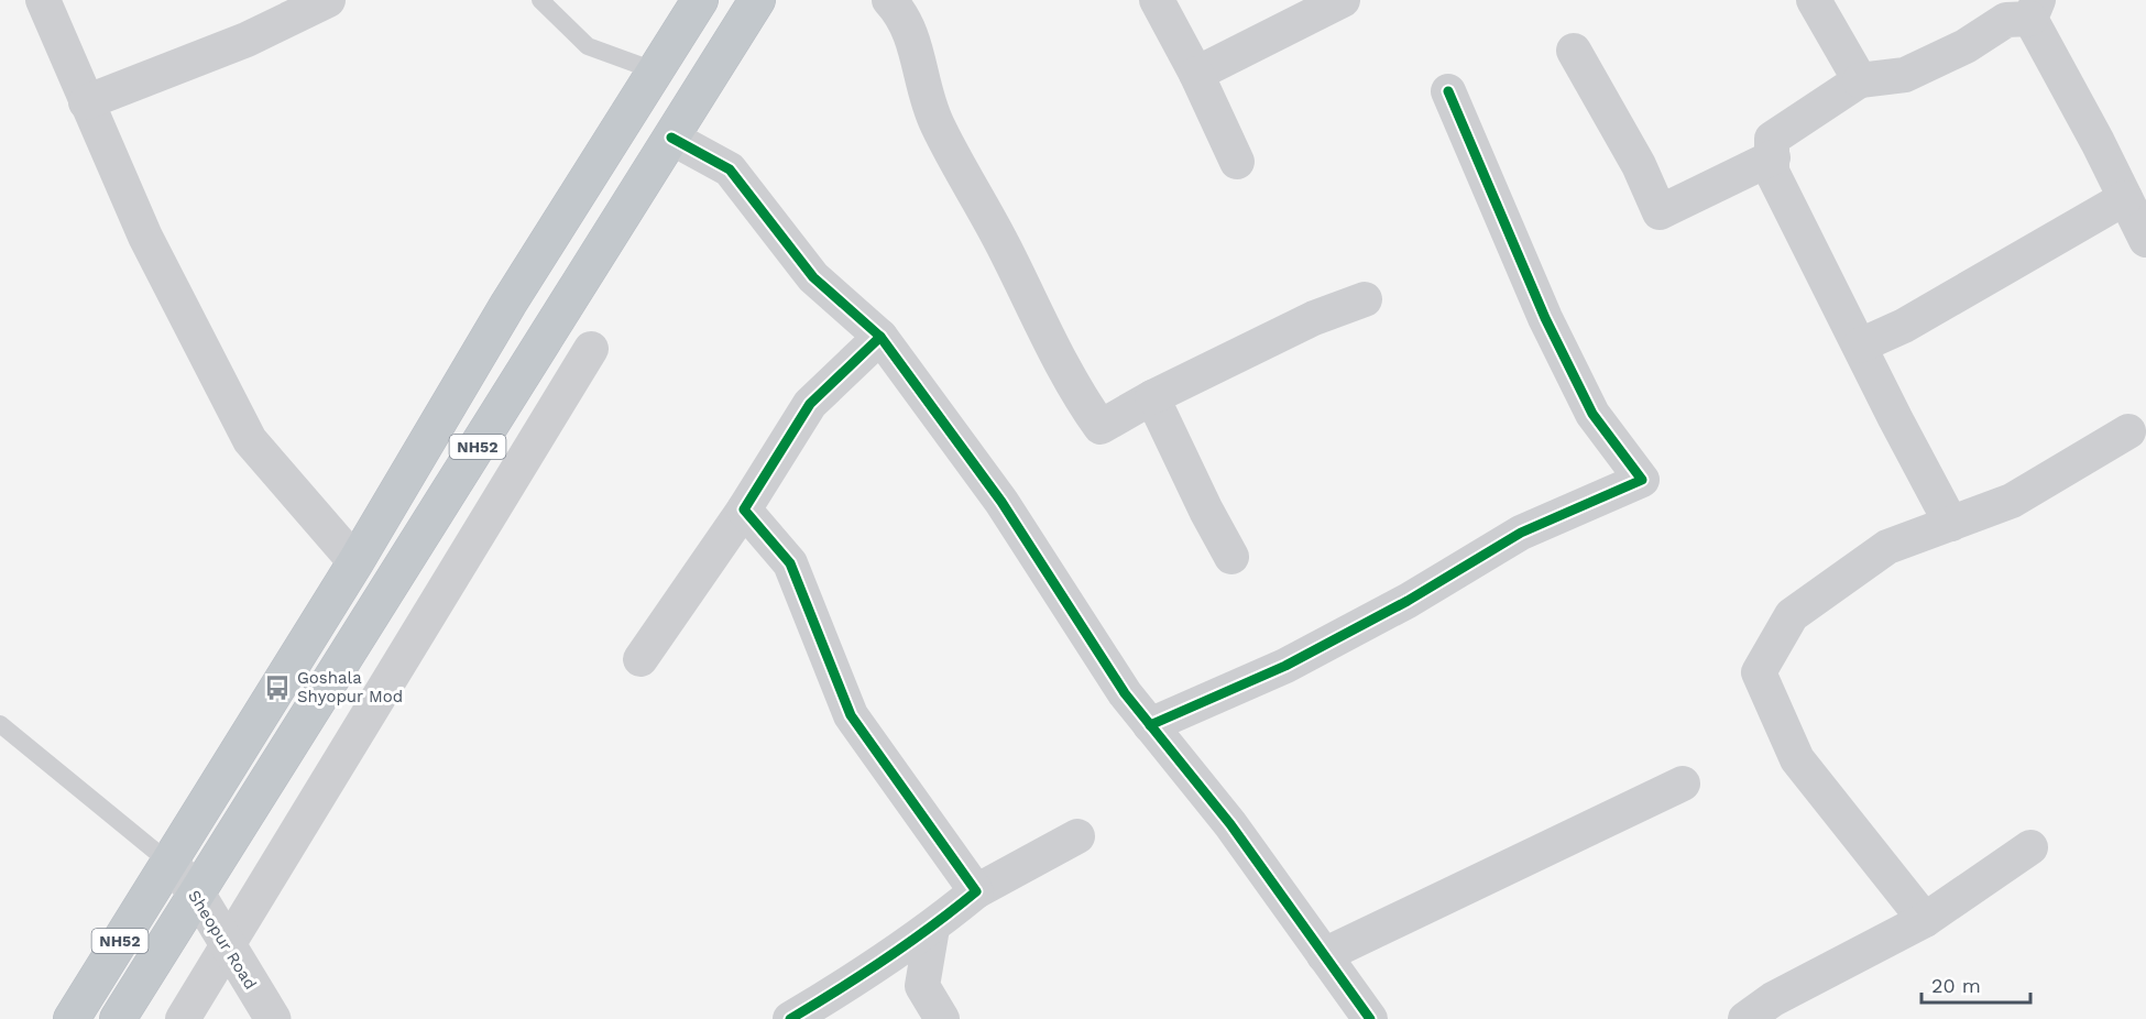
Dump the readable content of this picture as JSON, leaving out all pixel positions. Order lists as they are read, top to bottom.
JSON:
{
  "streets": {
    "highway": ["NH52"],
    "street": ["Sheopur Road"]
  },
  "crossings": [
    ["NH52", "Sheopur Road"]
  ],
  "places": {
    "bus stop": ["Goshala Shyopur Mod"]
  },
  "scale_bar": "20 m"
}
